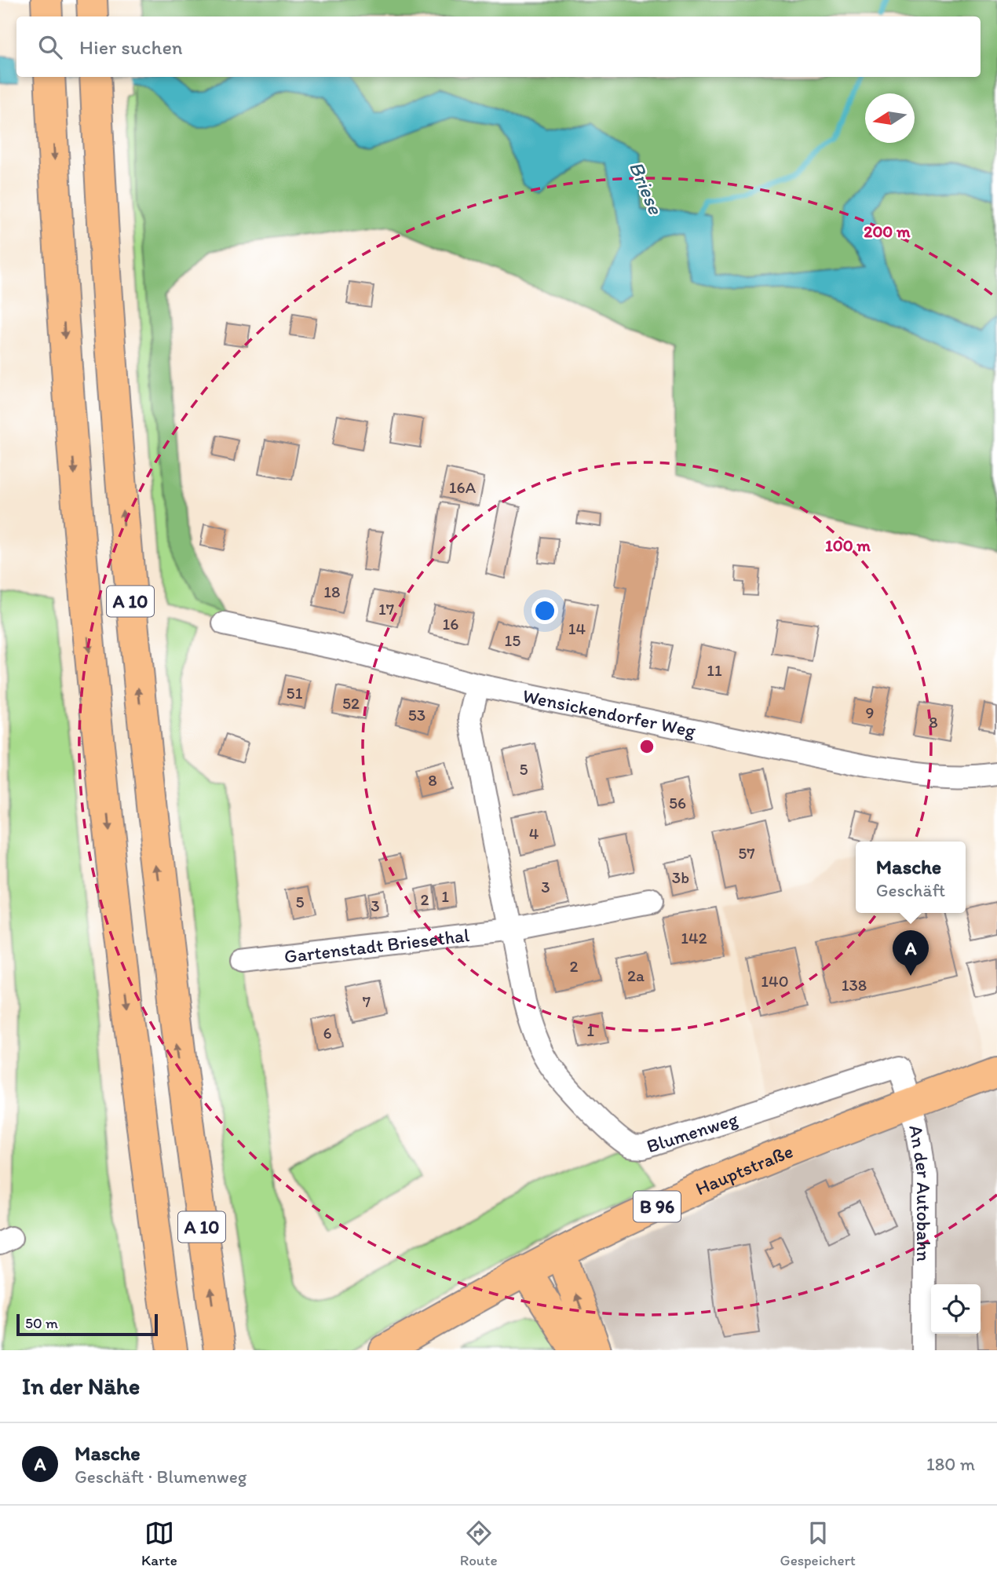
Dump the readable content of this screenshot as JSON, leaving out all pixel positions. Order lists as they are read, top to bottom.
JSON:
{
  "streets": {
    "main road": ["A 10", "Hauptstraße", "B 96"],
    "street": [
      "Wensickendorfer Weg",
      "Gartenstadt Briesethal",
      "Blumenweg",
      "An der Autobahn"
    ]
  },
  "crossings": [
    ["Wensickendorfer Weg", "Blumenweg"],
    ["Gartenstadt Briesethal", "Blumenweg"],
    ["Blumenweg", "Hauptstraße"],
    ["Blumenweg", "An der Autobahn"],
    ["Hauptstraße", "An der Autobahn"]
  ],
  "water": ["Briese"],
  "house_numbers": [
    "16A",
    "18",
    "17",
    "16",
    "14",
    "15",
    "11",
    "51",
    "52",
    "9",
    "53",
    "8",
    "5",
    "8",
    "56",
    "4",
    "57",
    "3b",
    "3",
    "1",
    "2",
    "5",
    "3",
    "142",
    "2",
    "2a",
    "140",
    "138",
    "7",
    "1",
    "6"
  ],
  "scale_bar": "50 m",
  "north": "left",
  "page": {
    "search": "Hier suchen",
    "popup": ["Masche", "Geschäft"],
    "pins": "A",
    "scale": "50 m",
    "heading": "In der Nähe",
    "list": [
      {
        "mark": "A",
        "name": "Masche",
        "note": "Geschäft · Blumenweg",
        "value": "180 m"
      }
    ],
    "nav": ["Karte", "Route", "Gespeichert"]
  },
  "rings": ["200 m", "100 m"]
}
